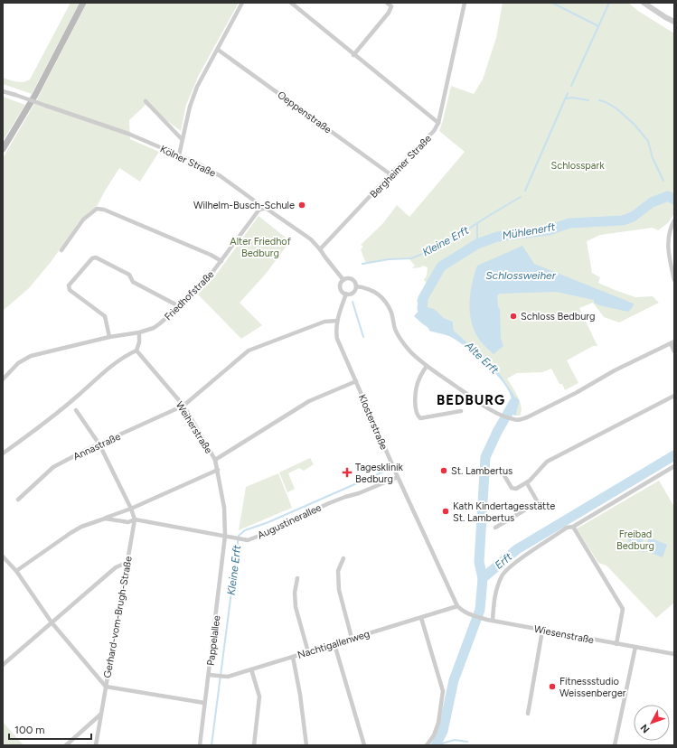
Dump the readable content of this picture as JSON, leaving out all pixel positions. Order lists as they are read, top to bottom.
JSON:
{
  "streets": {
    "street": [
      "Oeppenstraße",
      "Kölner Straße",
      "Bergheimer Straße",
      "Friedhofstraße",
      "Klosterstraße",
      "Weiherstraße",
      "Annastraße",
      "Augustinerallee",
      "Gerhard-vom-Brugh-Straße",
      "Wiesenstraße",
      "Pappelallee",
      "Nachtigallenweg"
    ]
  },
  "crossings": [
    ["Oeppenstraße", "Bergheimer Straße"],
    ["Kölner Straße", "Bergheimer Straße"],
    ["Kölner Straße", "Friedhofstraße"],
    ["Kölner Straße", "Klosterstraße"],
    ["Klosterstraße", "Annastraße"],
    ["Klosterstraße", "Augustinerallee"],
    ["Klosterstraße", "Wiesenstraße"],
    ["Klosterstraße", "Nachtigallenweg"],
    ["Weiherstraße", "Annastraße"],
    ["Weiherstraße", "Augustinerallee"],
    ["Weiherstraße", "Pappelallee"],
    ["Augustinerallee", "Gerhard-vom-Brugh-Straße"],
    ["Augustinerallee", "Pappelallee"],
    ["Wiesenstraße", "Nachtigallenweg"],
    ["Pappelallee", "Nachtigallenweg"]
  ],
  "districts": ["BEDBURG"],
  "water": [
    "Mühlenerft",
    "Kleine Erft",
    "Schlossweiher",
    "Alte Erft",
    "Erft"
  ],
  "parks": ["Schlosspark", "Alter Friedhof Bedburg", "Freibad Bedburg"],
  "places": {
    "other": [
      "Wilhelm-Busch-Schule",
      "Schloss Bedburg",
      "St. Lambertus",
      "Kath Kindertagesstätte St. Lambertus",
      "Fitnessstudio Weissenberger"
    ],
    "health": ["Tagesklinik Bedburg"]
  },
  "scale_bar": "100 m",
  "north": "bottom left"
}
